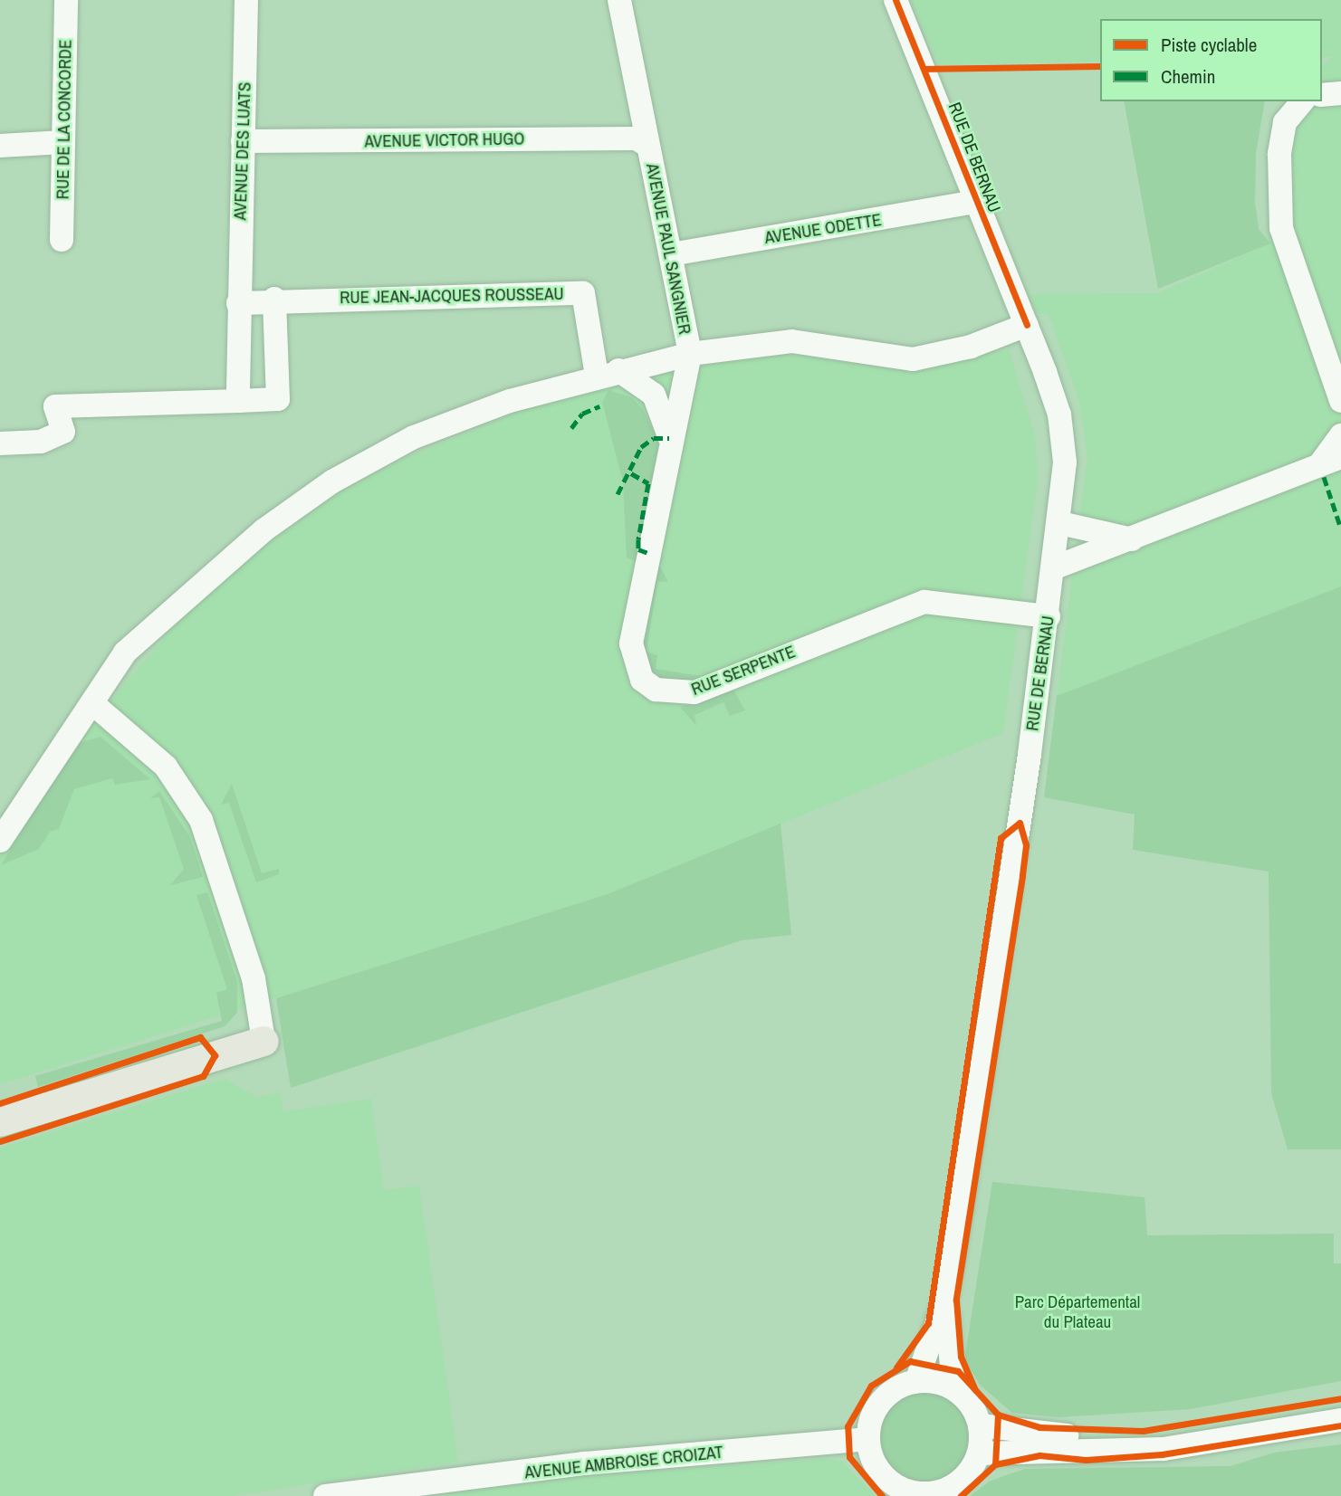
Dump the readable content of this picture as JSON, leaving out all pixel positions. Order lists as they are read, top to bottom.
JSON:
{
  "streets": {
    "street": [
      "RUE DE LA CONCORDE",
      "AVENUE VICTOR HUGO",
      "AVENUE DES LUATS",
      "RUE DE BERNAU",
      "AVENUE ODETTE",
      "AVENUE PAUL SANGNIER",
      "RUE JEAN-JACQUES ROUSSEAU",
      "RUE SERPENTE",
      "AVENUE AMBROISE CROIZAT"
    ]
  },
  "crossings": [
    ["AVENUE VICTOR HUGO", "AVENUE DES LUATS"],
    ["AVENUE VICTOR HUGO", "AVENUE PAUL SANGNIER"],
    ["AVENUE DES LUATS", "RUE JEAN-JACQUES ROUSSEAU"],
    ["RUE DE BERNAU", "AVENUE ODETTE"],
    ["RUE DE BERNAU", "RUE SERPENTE"],
    ["RUE DE BERNAU", "AVENUE AMBROISE CROIZAT"],
    ["AVENUE ODETTE", "AVENUE PAUL SANGNIER"],
    ["AVENUE PAUL SANGNIER", "RUE SERPENTE"],
    ["RUE JEAN-JACQUES ROUSSEAU", "RUE SERPENTE"]
  ],
  "parks": ["Parc Départemental du Plateau"],
  "legend": ["Piste cyclable", "Chemin"]
}
